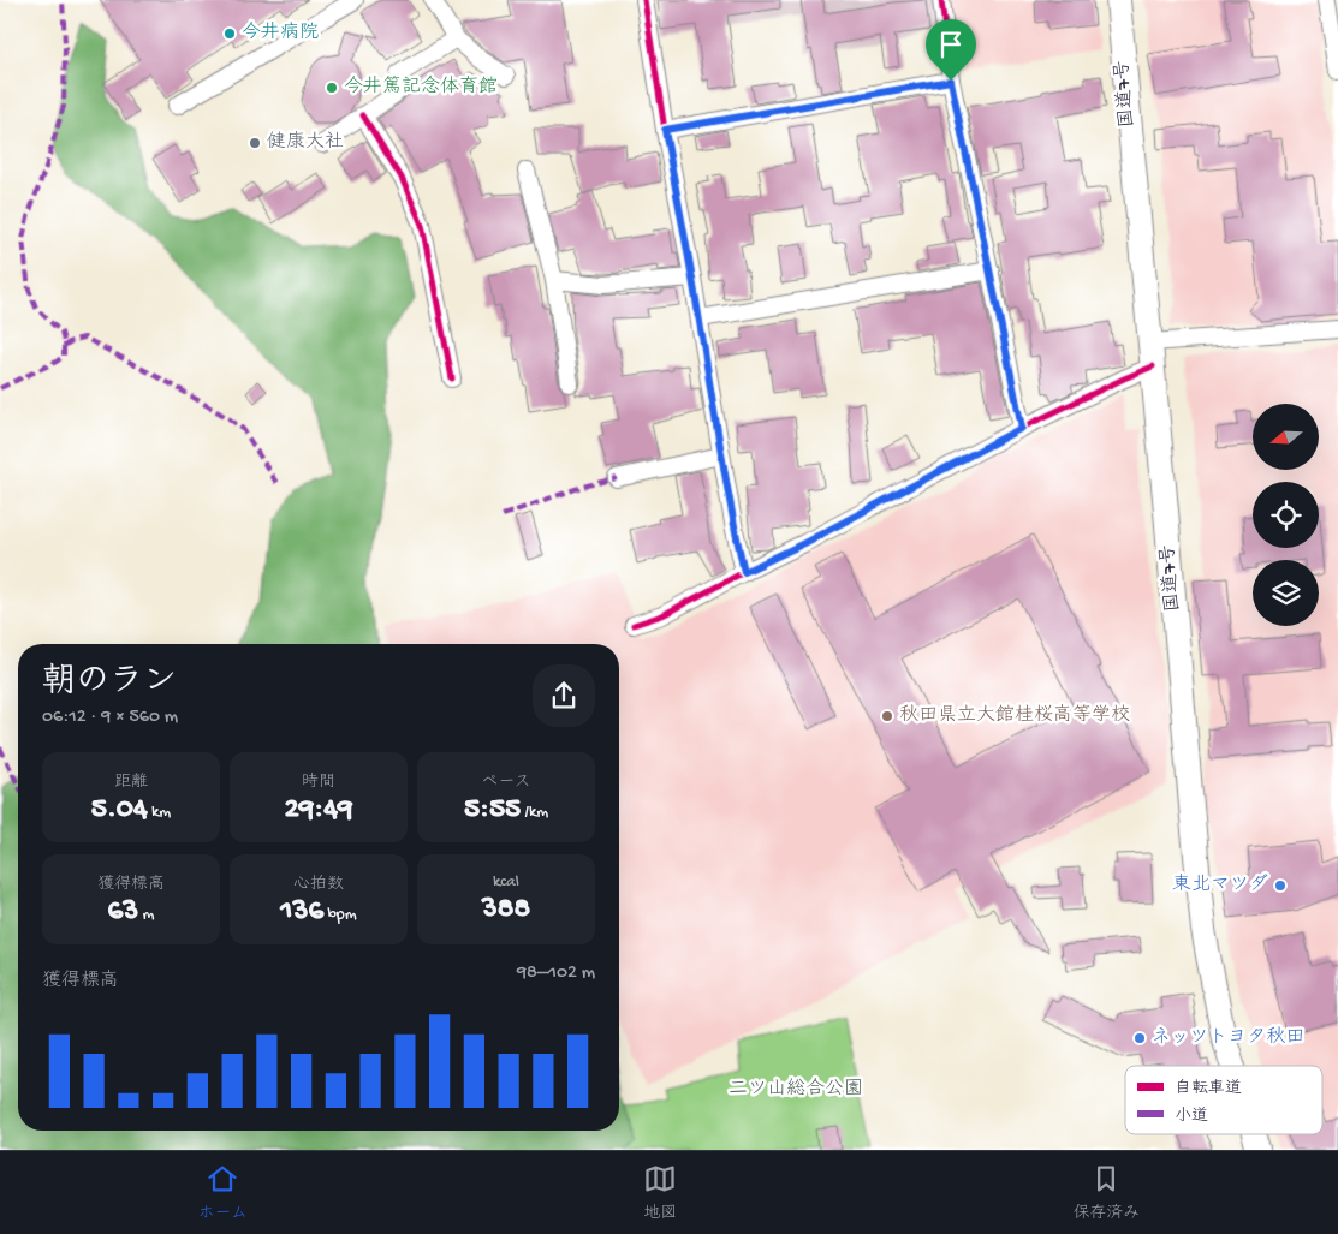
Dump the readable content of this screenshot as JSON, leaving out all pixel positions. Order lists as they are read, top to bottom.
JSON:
{
  "streets": {
    "highway": ["国道7号"]
  },
  "parks": ["二ツ山総合公園"],
  "places": [
    "今井病院",
    "今井篤記念体育館",
    "健康大社",
    "秋田県立大館桂桜高等学校",
    "東北マツダ",
    "ネッツトヨタ秋田"
  ],
  "legend": ["自転車道", "小道"],
  "north": "left",
  "page": {
    "heading": ["朝のラン", "06:12 · 9 × 560 m"],
    "stats": [
      ["距離", "5.04 km"],
      ["時間", "29:49"],
      ["ペース", "5:55 /km"],
      ["獲得標高", "63 m"],
      ["心拍数", "136 bpm"],
      ["kcal", "388"]
    ],
    "chart": ["獲得標高", "98–102 m"],
    "tabs": ["ホーム", "地図", "保存済み"]
  }
}
